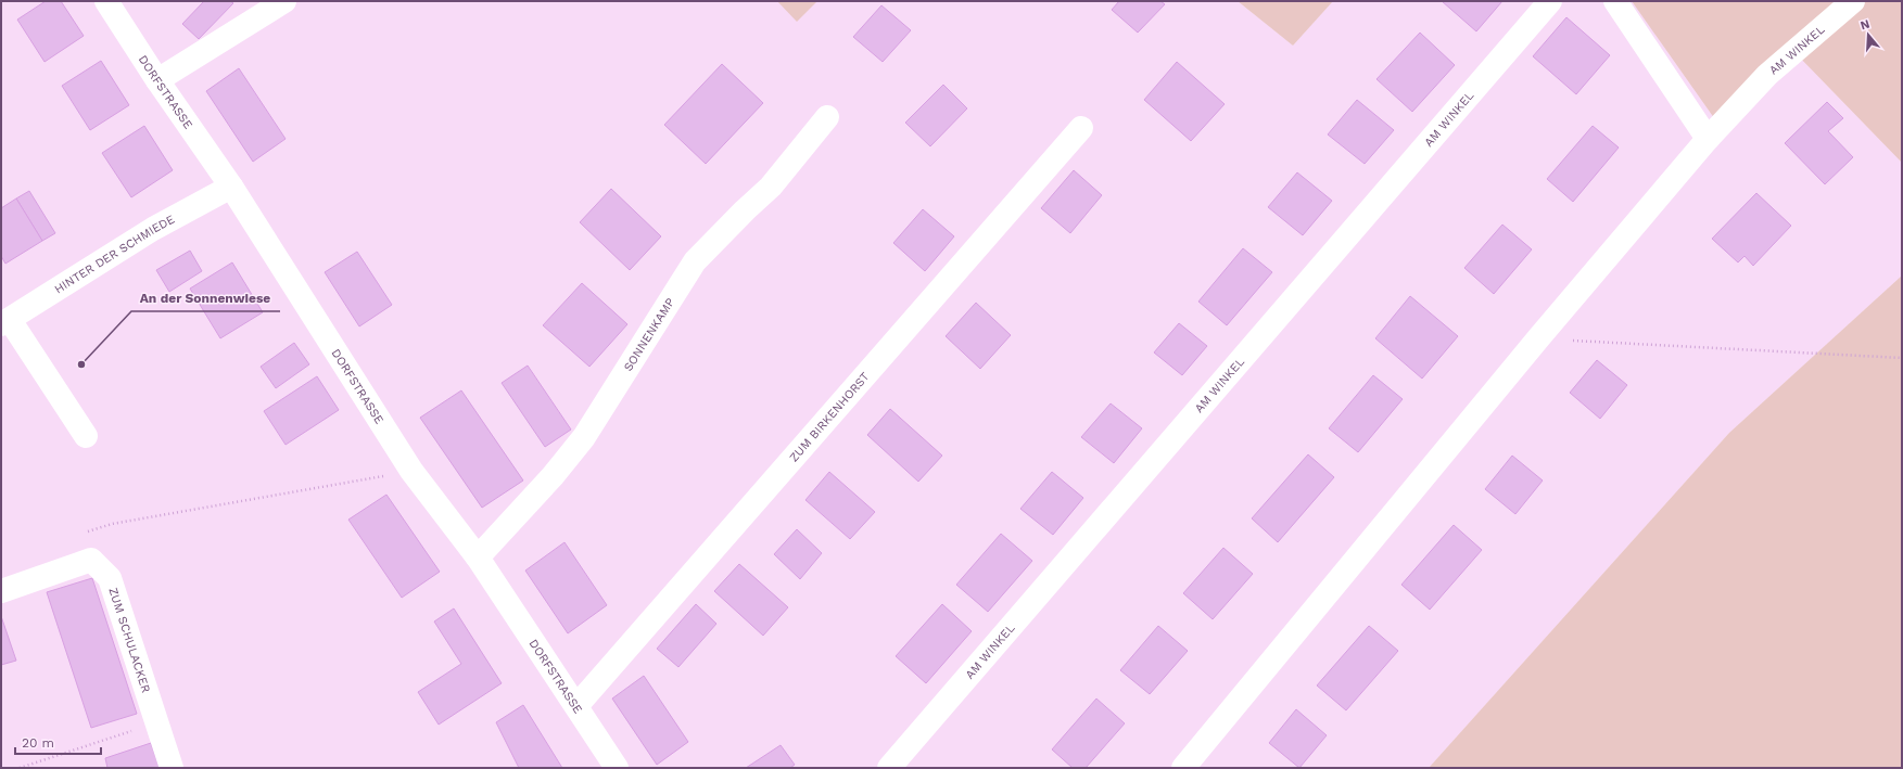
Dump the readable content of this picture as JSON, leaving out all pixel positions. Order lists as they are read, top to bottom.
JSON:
{
  "streets": {
    "street": [
      "AM WINKEL",
      "DORFSTRASSE",
      "HINTER DER SCHMIEDE",
      "SONNENKAMP",
      "ZUM BIRKENHORST",
      "ZUM SCHULACKER"
    ]
  },
  "crossings": [
    ["DORFSTRASSE", "HINTER DER SCHMIEDE"],
    ["DORFSTRASSE", "SONNENKAMP"],
    ["DORFSTRASSE", "ZUM BIRKENHORST"]
  ],
  "places": ["An der Sonnenwiese"],
  "scale_bar": "20 m",
  "north": "top"
}
